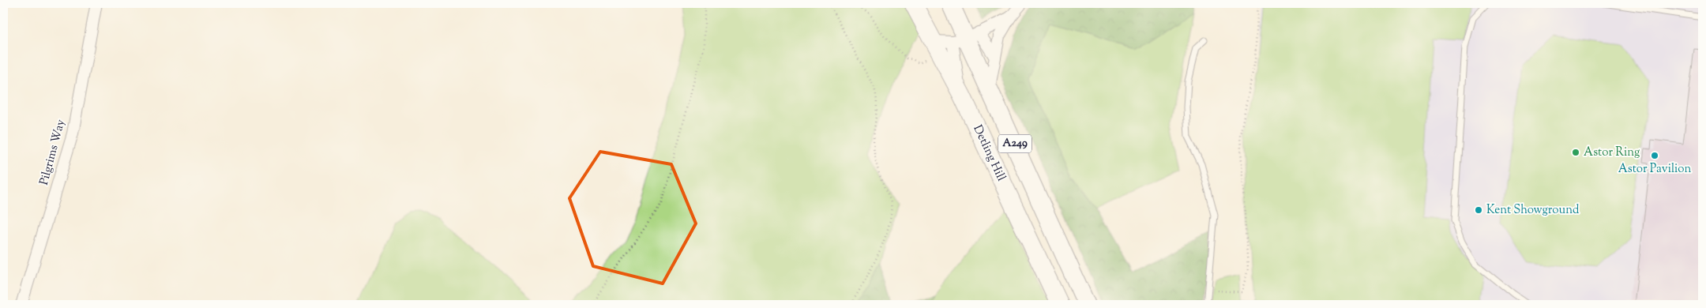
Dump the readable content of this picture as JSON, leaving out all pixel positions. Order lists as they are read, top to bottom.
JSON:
{
  "streets": {
    "highway": ["A249", "Detling Hill"],
    "street": ["Pilgrims Way"]
  },
  "places": ["Astor Ring", "Astor Pavilion", "Kent Showground"]
}
